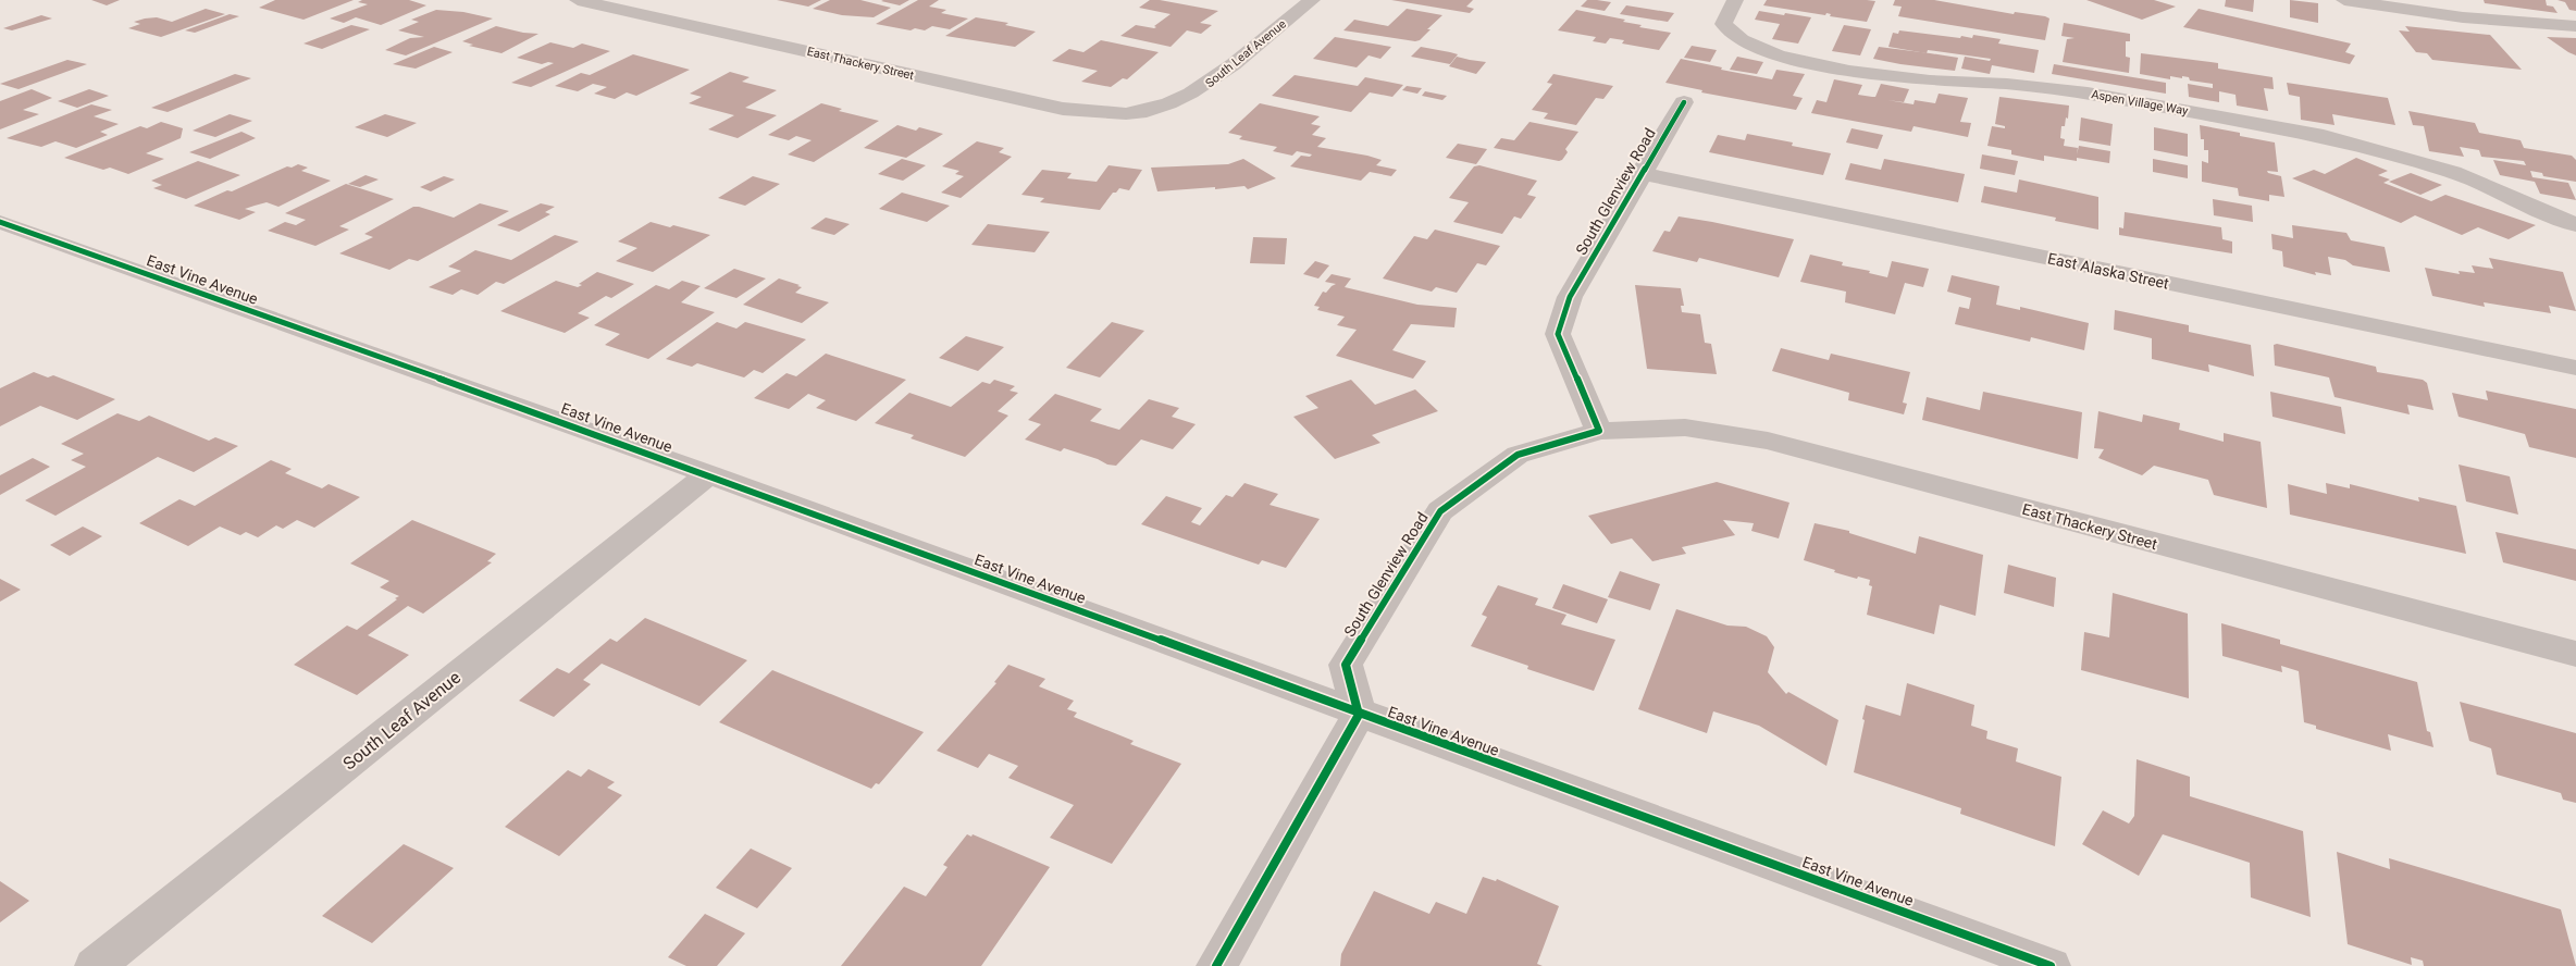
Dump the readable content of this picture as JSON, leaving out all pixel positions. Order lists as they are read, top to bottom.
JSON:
{
  "streets": {
    "street": [
      "South Leaf Avenue",
      "East Thackery Street",
      "Aspen Village Way",
      "South Glenview Road",
      "East Alaska Street",
      "East Vine Avenue"
    ]
  },
  "crossings": [
    ["South Leaf Avenue", "East Thackery Street"],
    ["South Leaf Avenue", "East Vine Avenue"],
    ["East Thackery Street", "South Glenview Road"],
    ["South Glenview Road", "East Alaska Street"],
    ["South Glenview Road", "East Vine Avenue"]
  ]
}
